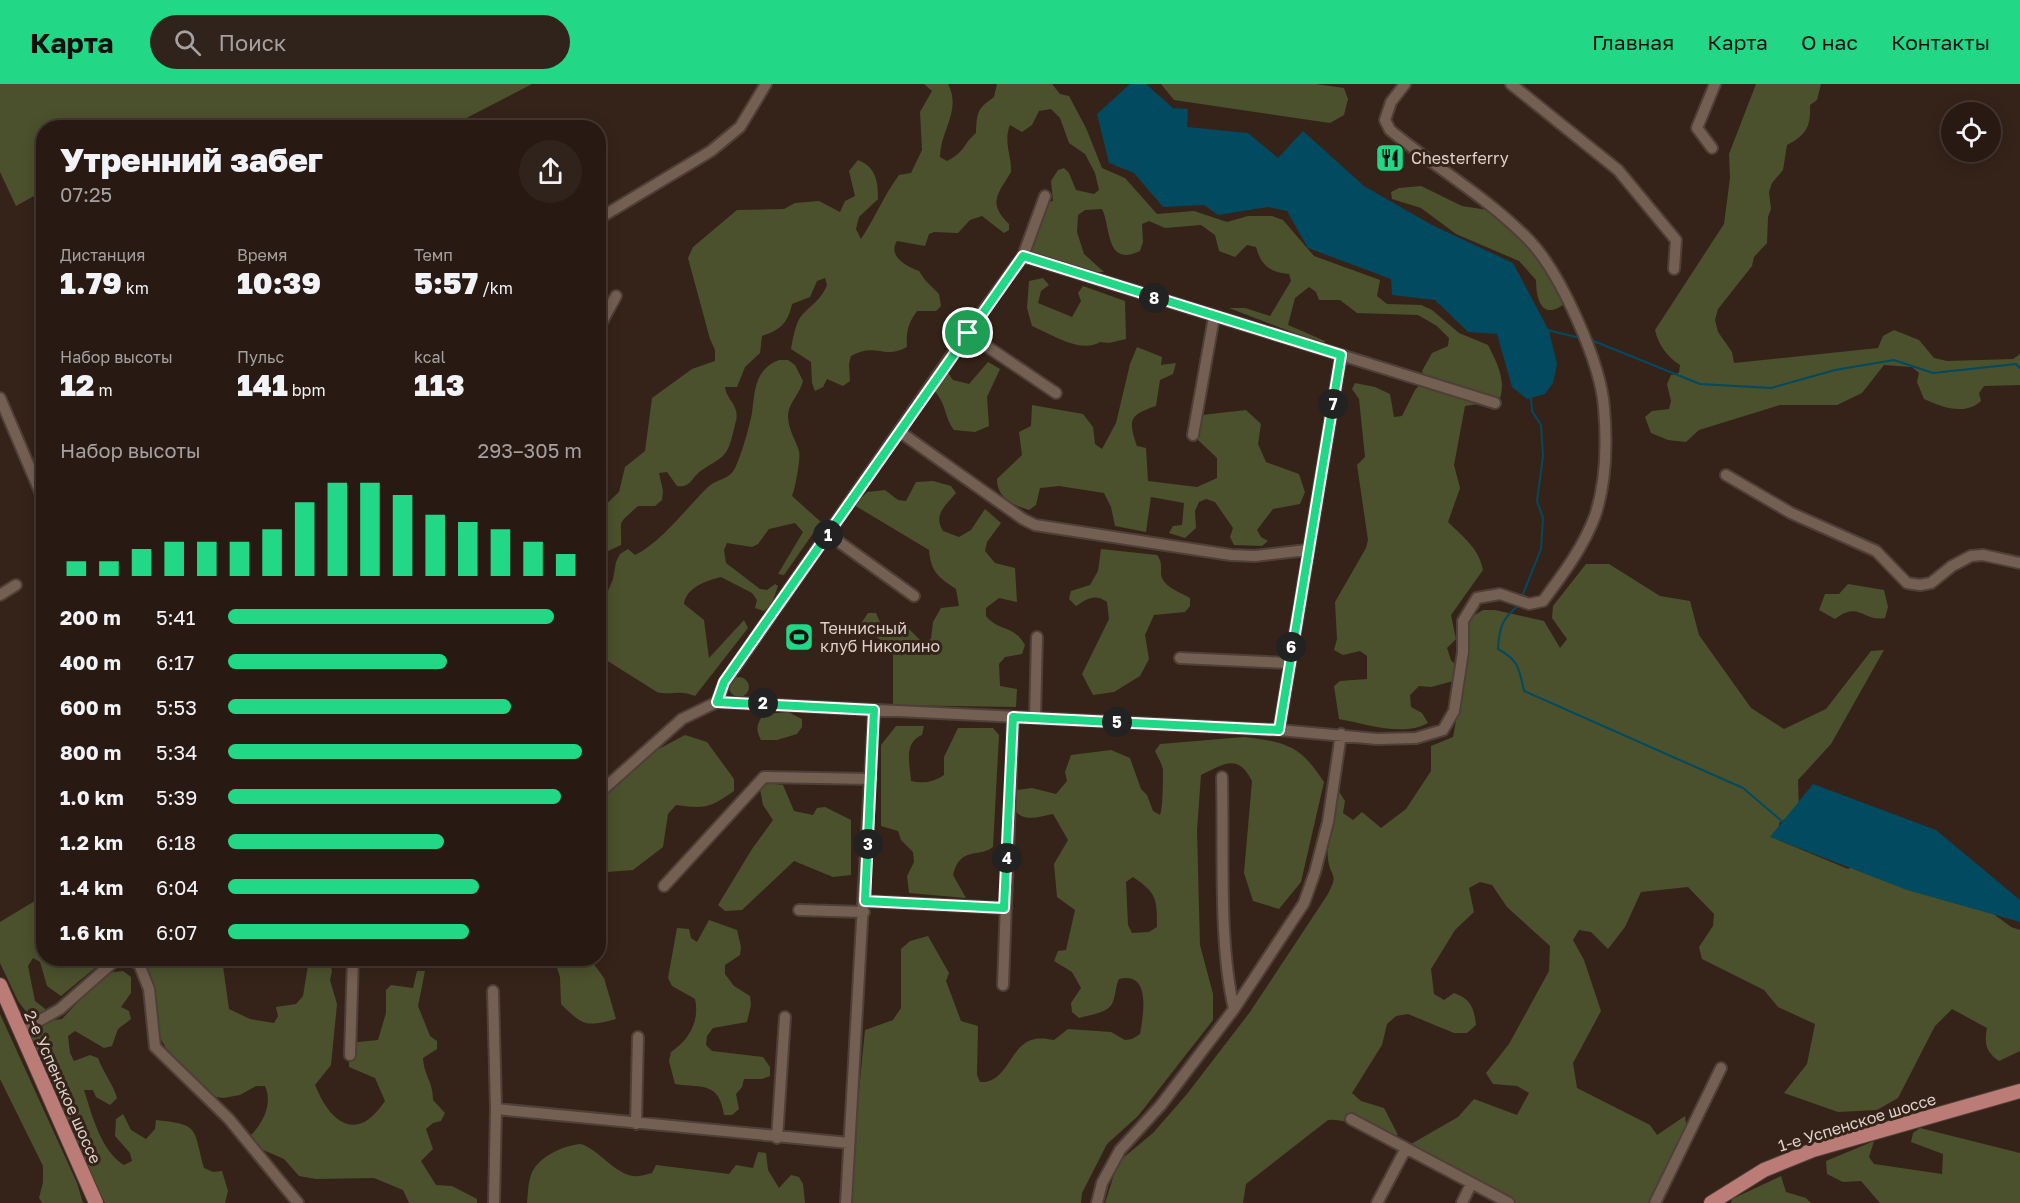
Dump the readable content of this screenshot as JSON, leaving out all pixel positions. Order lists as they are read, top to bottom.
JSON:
{
  "streets": {
    "main road": ["2-е Успенское шоссе", "1-е Успенское шоссе"]
  },
  "places": {
    "restaurant": ["Chesterferry"],
    "sports": ["Теннисный клуб Николино"]
  },
  "page": {
    "header": "Карта",
    "search": "Поиск",
    "nav": [
      "Главная",
      "Карта",
      "О нас",
      "Контакты"
    ],
    "heading": ["Утренний забег", "07:25"],
    "stats": [
      ["Дистанция", "1.79 km"],
      ["Время", "10:39"],
      ["Темп", "5:57 /km"],
      ["Набор высоты", "12 m"],
      ["Пульс", "141 bpm"],
      ["kcal", "113"]
    ],
    "pins": [
      "8",
      "7",
      "1",
      "6",
      "2",
      "5",
      "3",
      "4"
    ],
    "chart": ["Набор высоты", "293–305 m"],
    "list": [
      {
        "name": "200 m",
        "note": "5:41"
      },
      {
        "name": "400 m",
        "note": "6:17"
      },
      {
        "name": "600 m",
        "note": "5:53"
      },
      {
        "name": "800 m",
        "note": "5:34"
      },
      {
        "name": "1.0 km",
        "note": "5:39"
      },
      {
        "name": "1.2 km",
        "note": "6:18"
      },
      {
        "name": "1.4 km",
        "note": "6:04"
      },
      {
        "name": "1.6 km",
        "note": "6:07"
      }
    ]
  }
}
